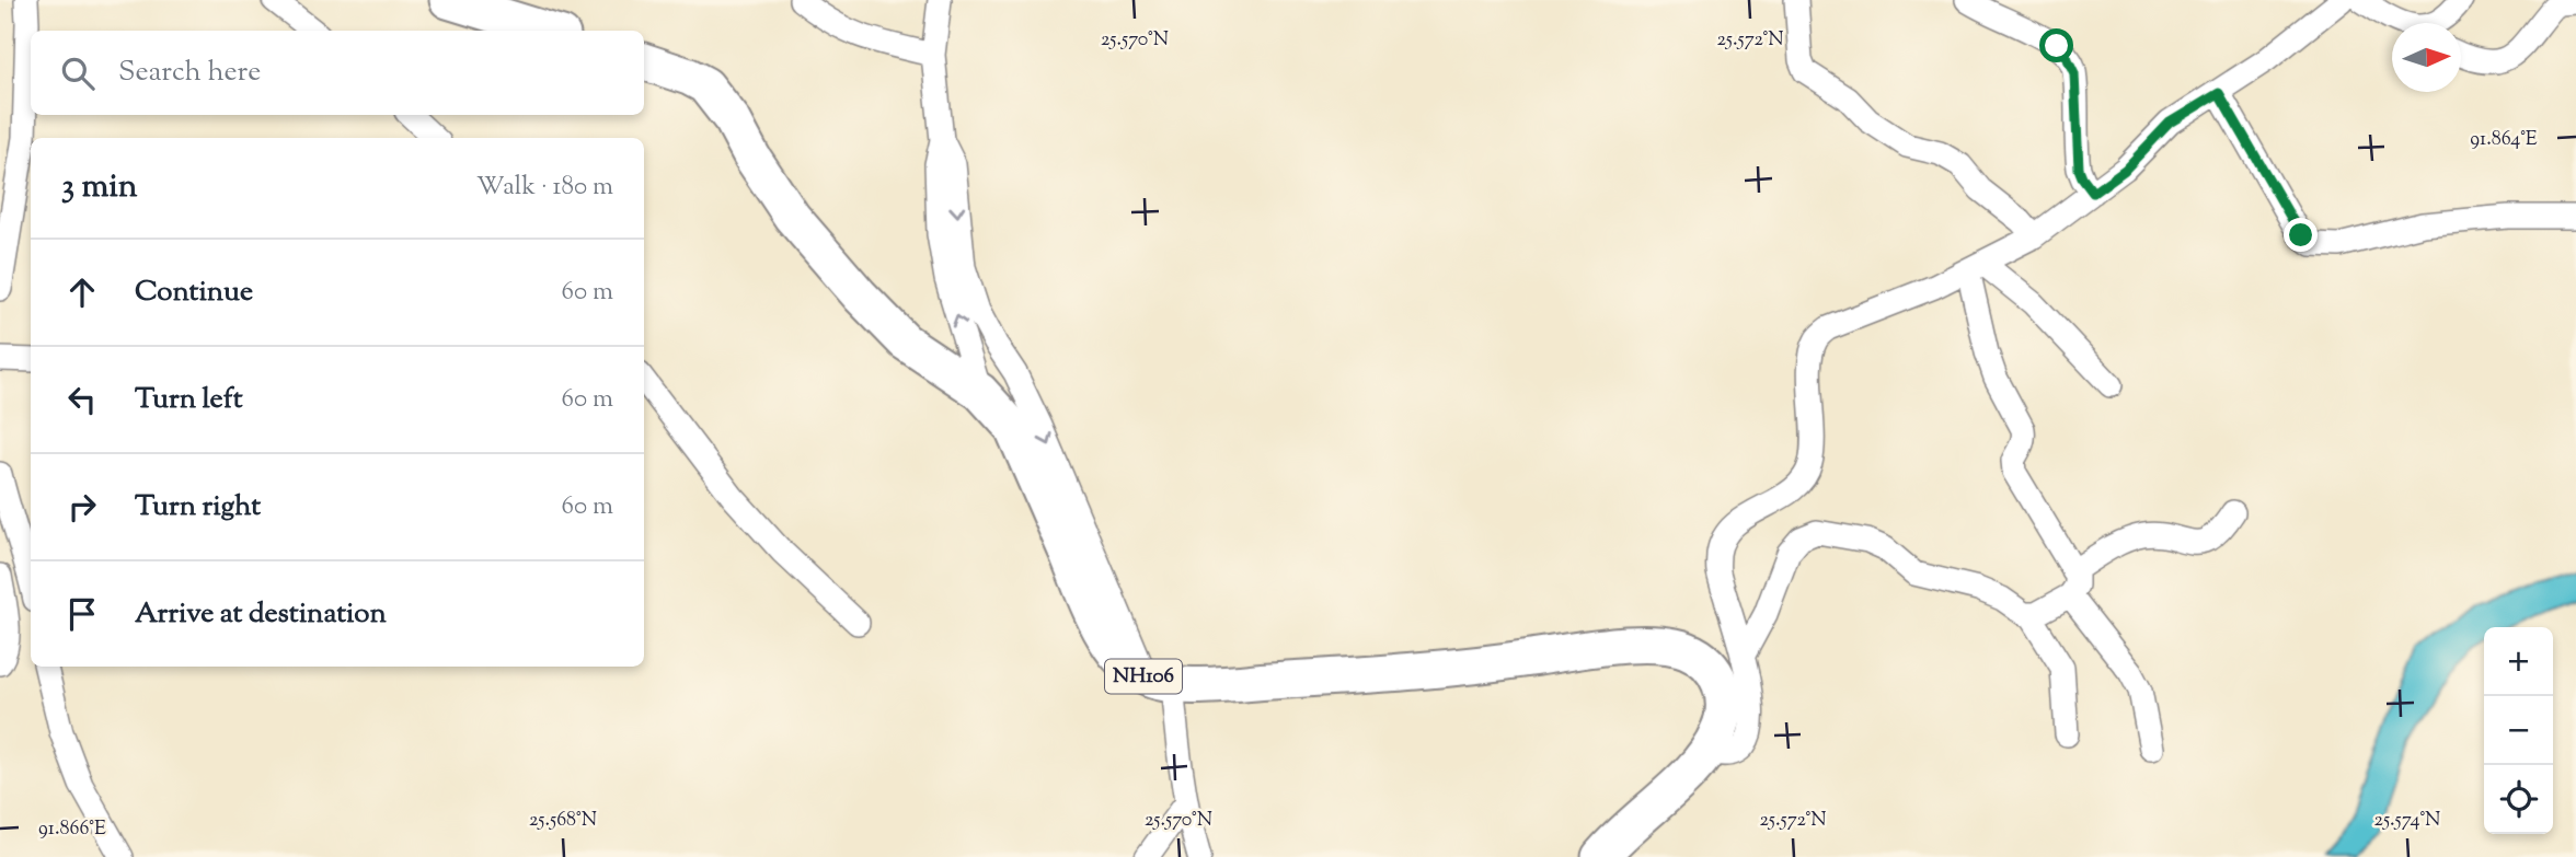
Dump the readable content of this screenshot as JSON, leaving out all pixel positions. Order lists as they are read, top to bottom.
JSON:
{
  "streets": {
    "highway": ["NH106"]
  },
  "north": "right",
  "page": {
    "search": "Search here",
    "heading": ["3 min", "Walk · 180 m"],
    "list": [
      ["Continue", "60 m"],
      ["Turn left", "60 m"],
      ["Turn right", "60 m"],
      "Arrive at destination"
    ],
    "map_buttons": ["+", "−"]
  },
  "coordinates": [
    "25.570°N",
    "25.572°N",
    "91.864°E",
    "25.568°N",
    "25.574°N",
    "91.866°E"
  ]
}
